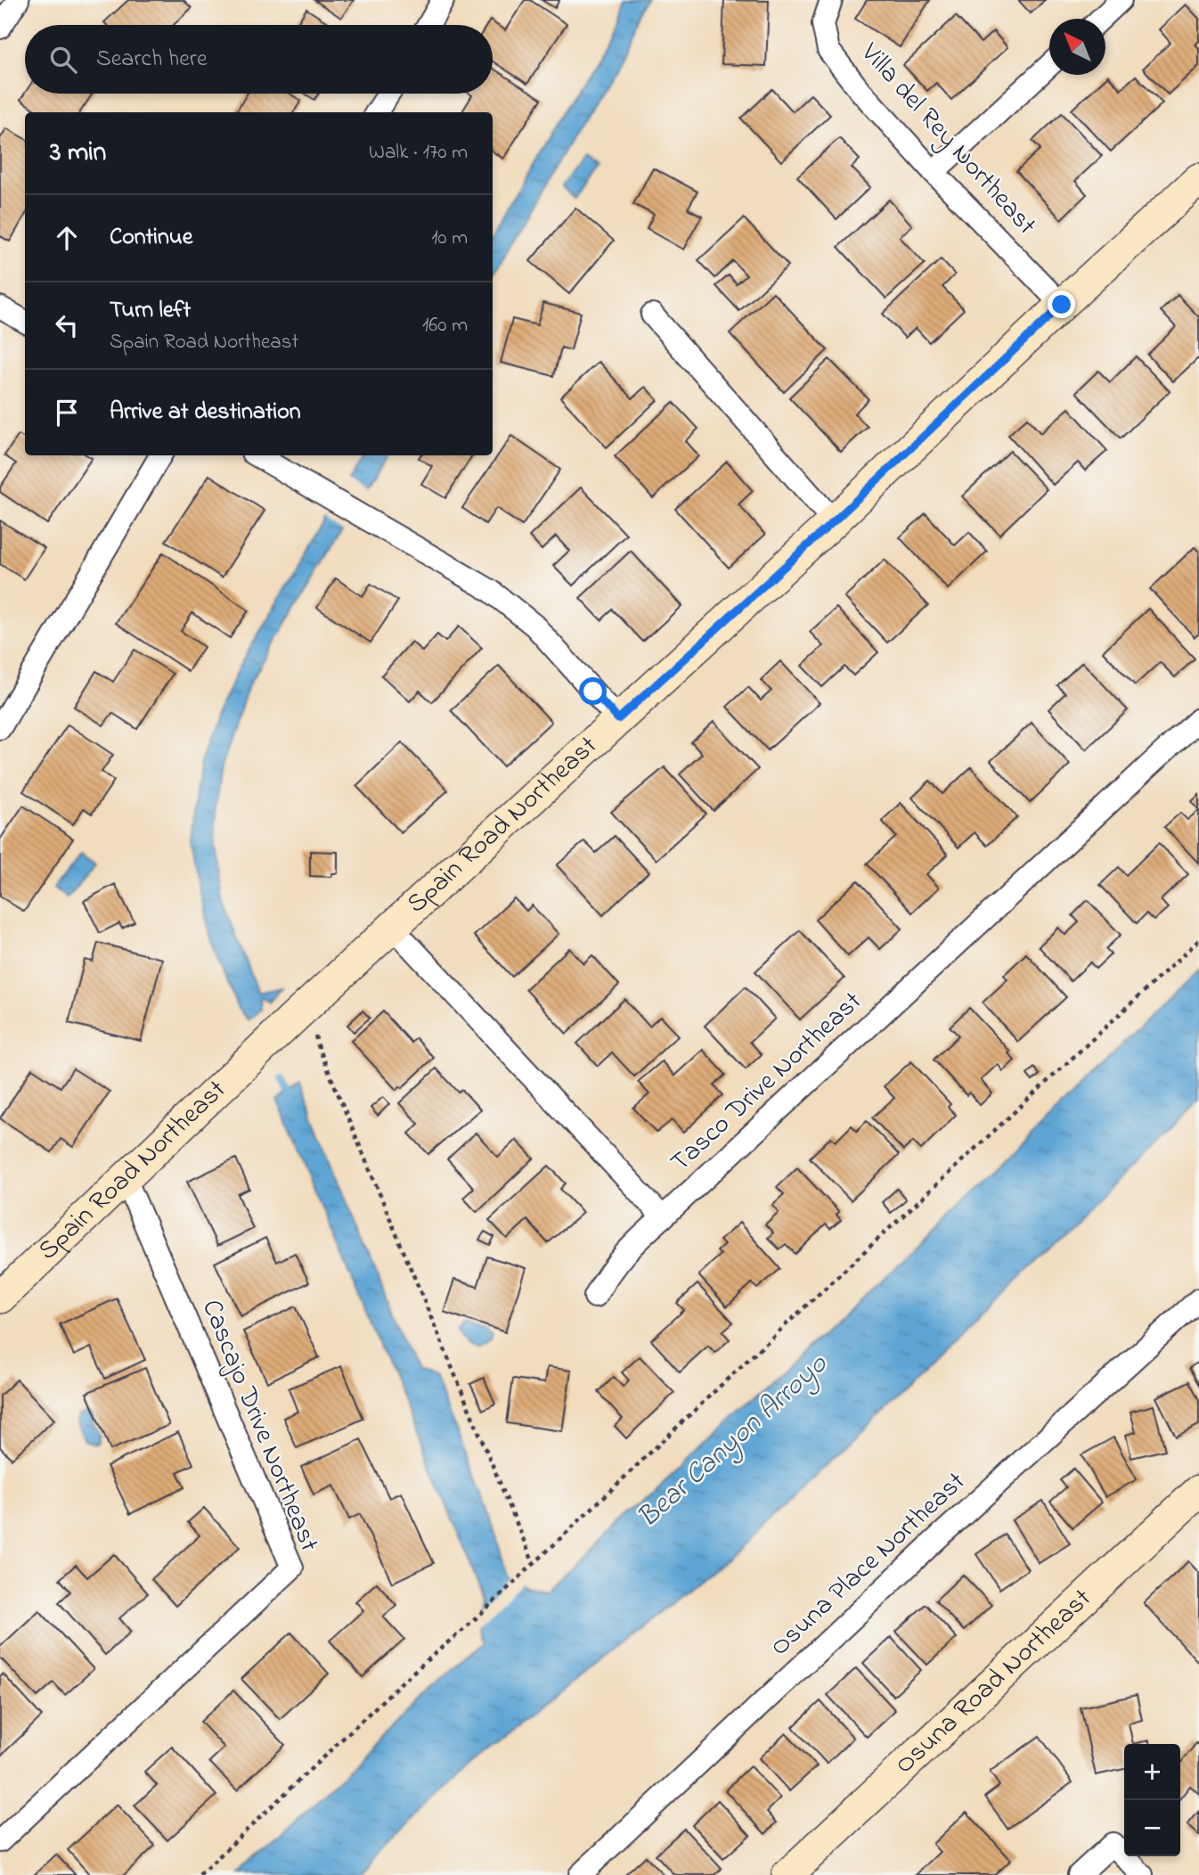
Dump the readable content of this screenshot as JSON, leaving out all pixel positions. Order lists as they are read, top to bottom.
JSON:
{
  "streets": {
    "street": [
      "Villa del Rey Northeast",
      "Spain Road Northeast",
      "Tasco Drive Northeast",
      "Cascajo Drive Northeast",
      "Osuna Place Northeast",
      "Osuna Road Northeast"
    ]
  },
  "crossings": [
    ["Villa del Rey Northeast", "Spain Road Northeast"],
    ["Spain Road Northeast", "Cascajo Drive Northeast"]
  ],
  "water": ["Bear Canyon Arroyo"],
  "north": "top left",
  "page": {
    "search": "Search here",
    "heading": ["3 min", "Walk · 170 m"],
    "list": [
      ["Continue", "10 m"],
      ["Turn left", "Spain Road Northeast", "160 m"],
      "Arrive at destination"
    ],
    "map_buttons": ["+", "−"]
  }
}
